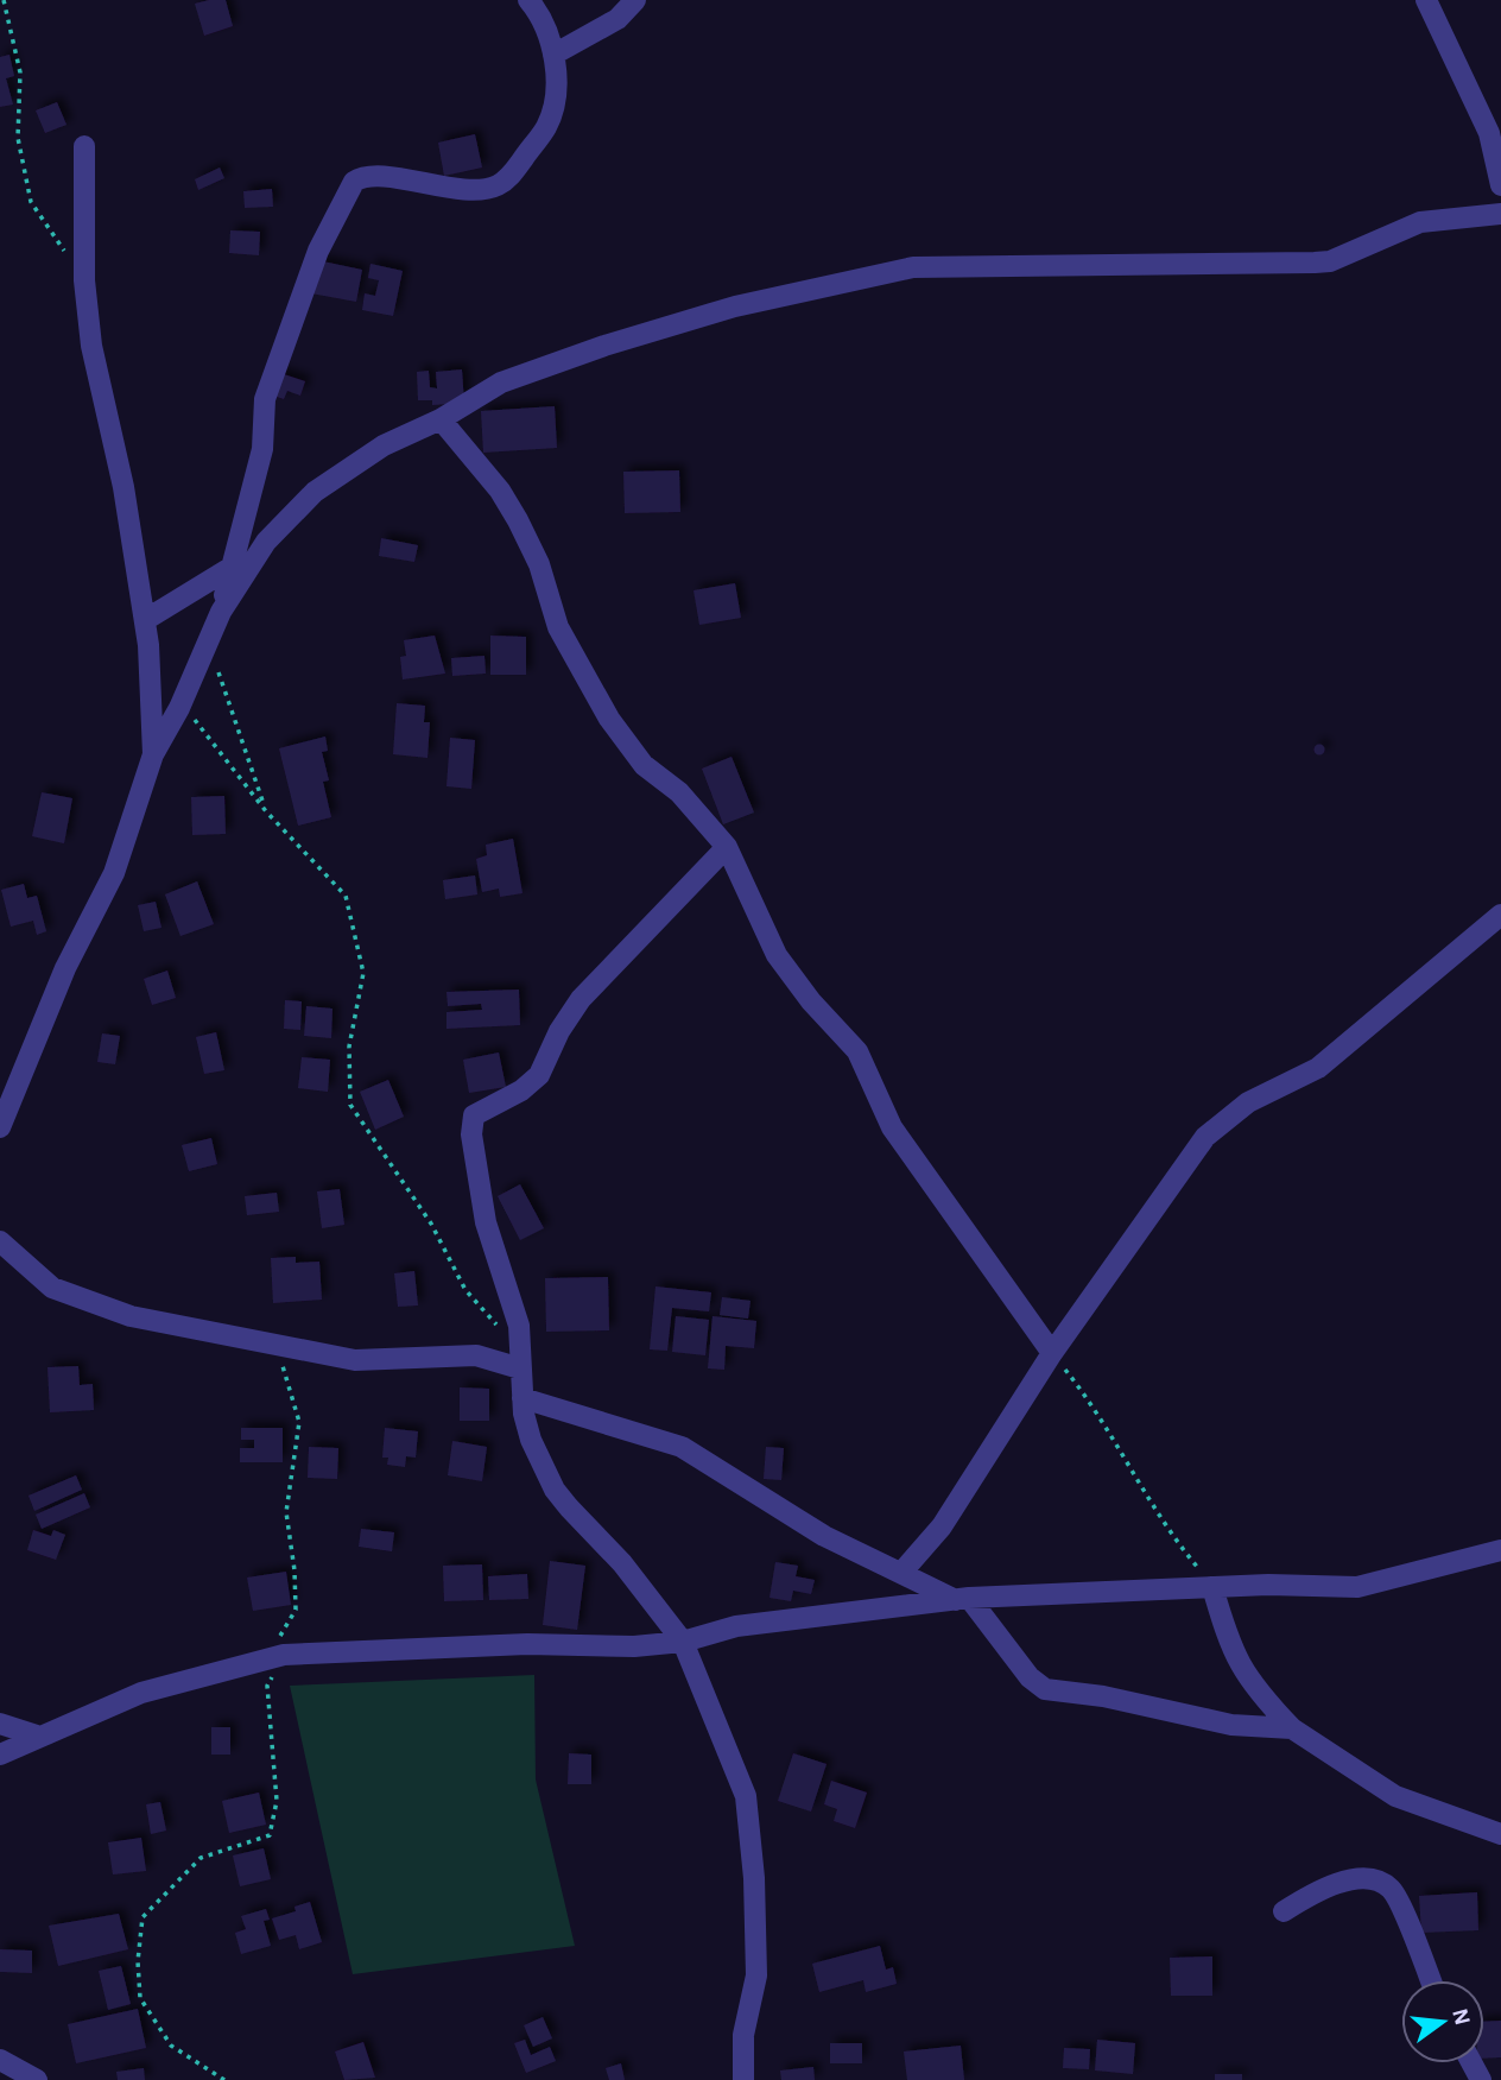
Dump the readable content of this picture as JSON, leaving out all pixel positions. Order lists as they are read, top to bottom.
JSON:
{
  "north": "right"
}
